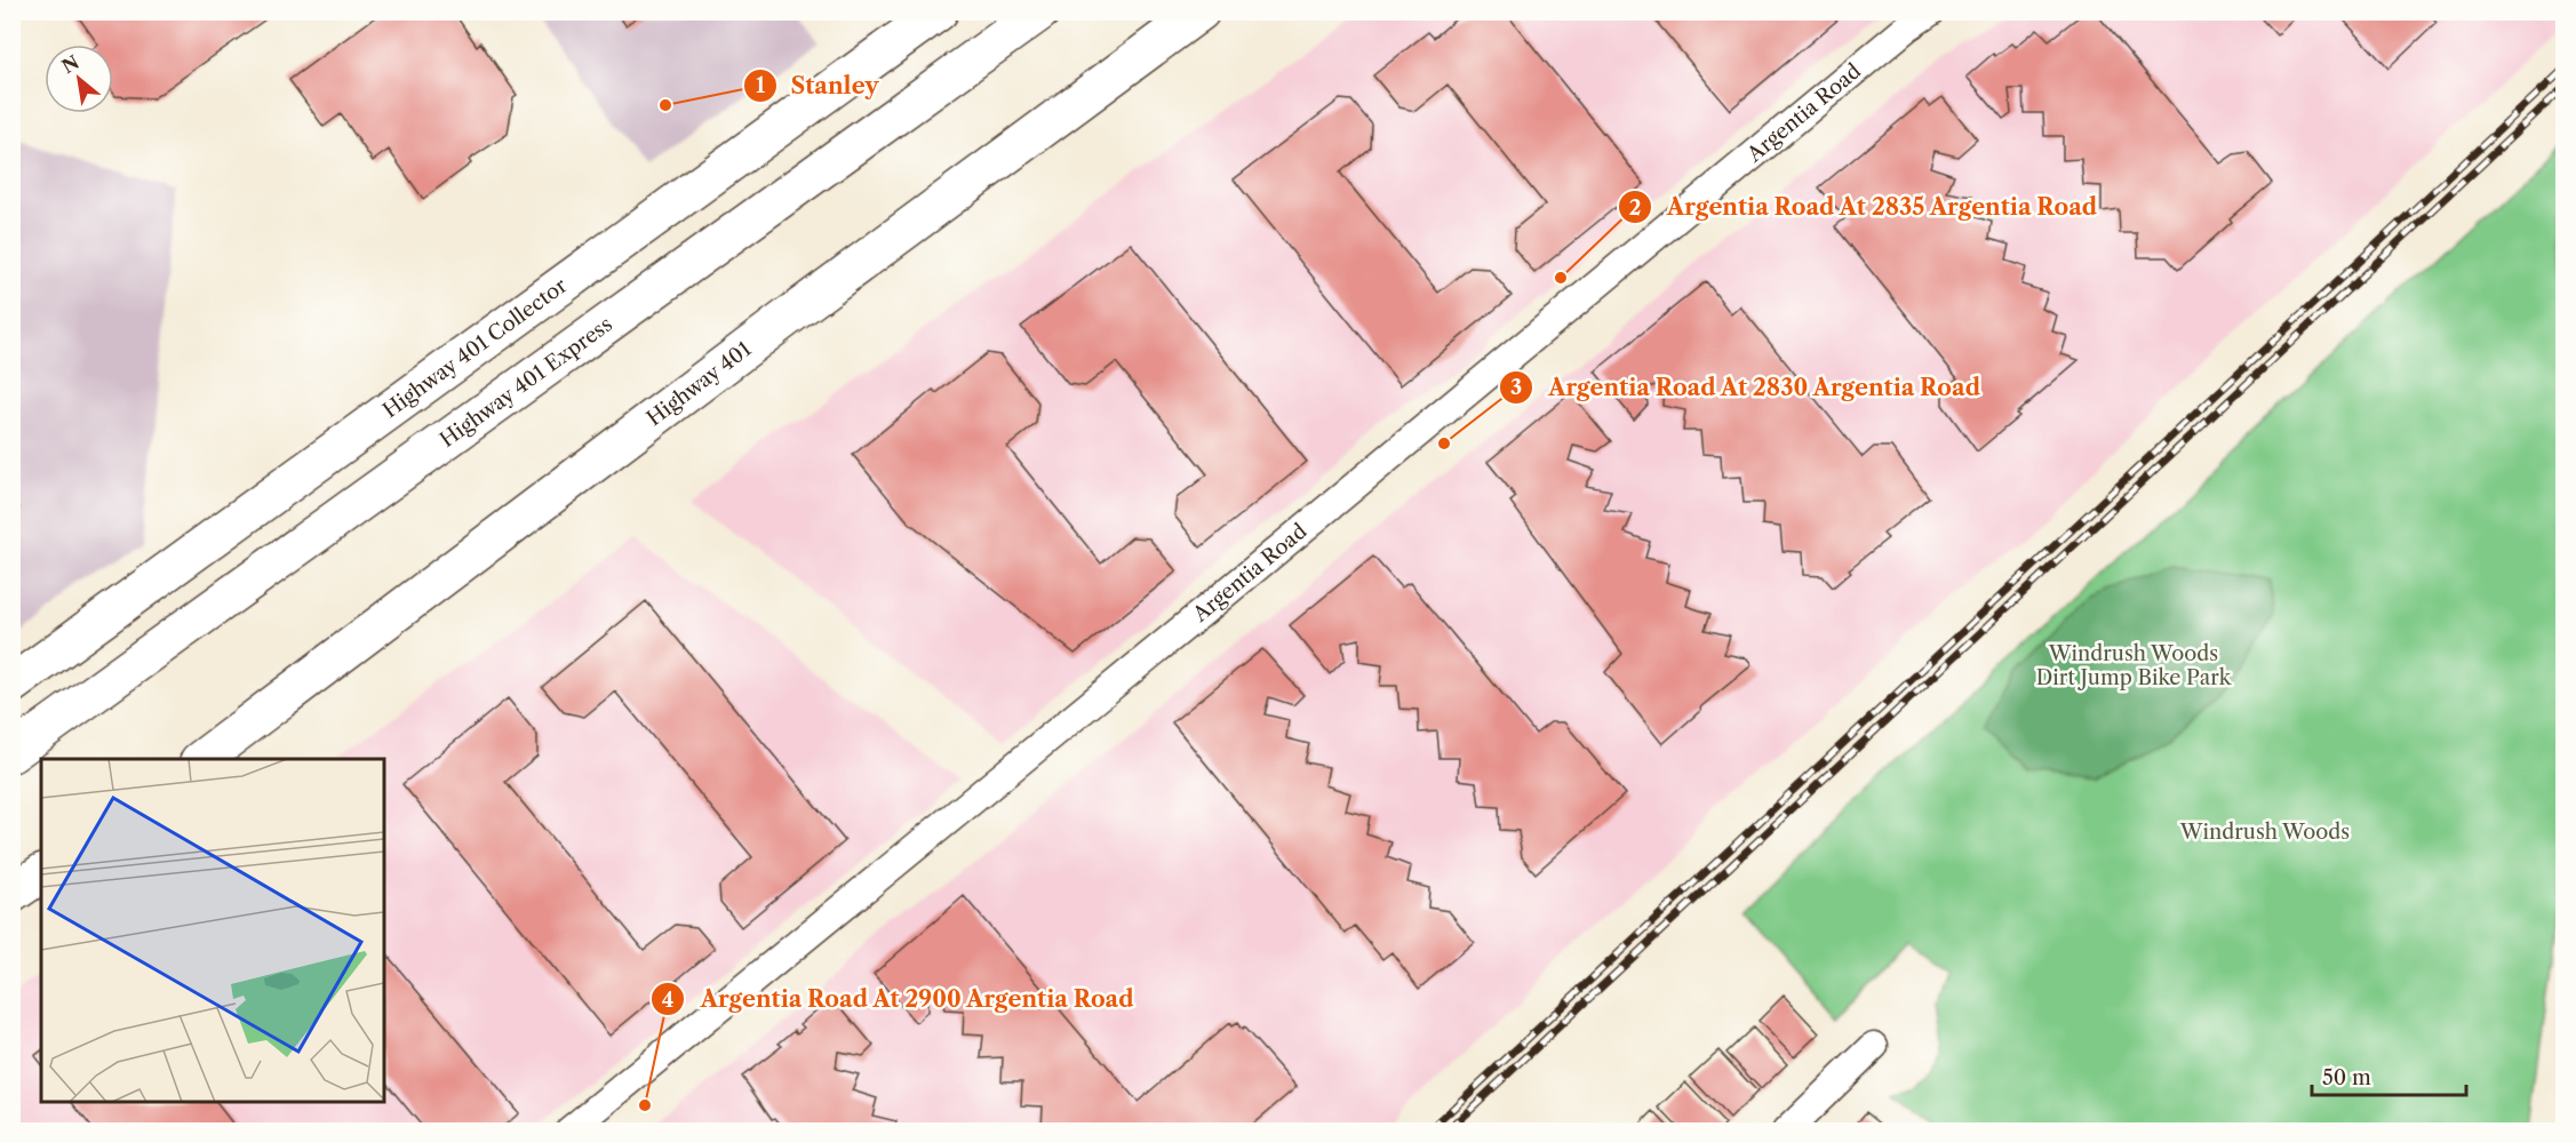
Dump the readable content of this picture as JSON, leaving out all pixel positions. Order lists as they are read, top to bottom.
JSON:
{
  "streets": {
    "highway": ["Highway 401 Collector", "Highway 401 Express", "Highway 401"],
    "street": ["Argentia Road"]
  },
  "parks": ["Windrush Woods Dirt Jump Bike Park", "Windrush Woods"],
  "places": [
    "Stanley",
    "Argentia Road At 2835 Argentia Road",
    "Argentia Road At 2830 Argentia Road",
    "Argentia Road At 2900 Argentia Road"
  ],
  "scale_bar": "50 m",
  "north": "top left"
}
